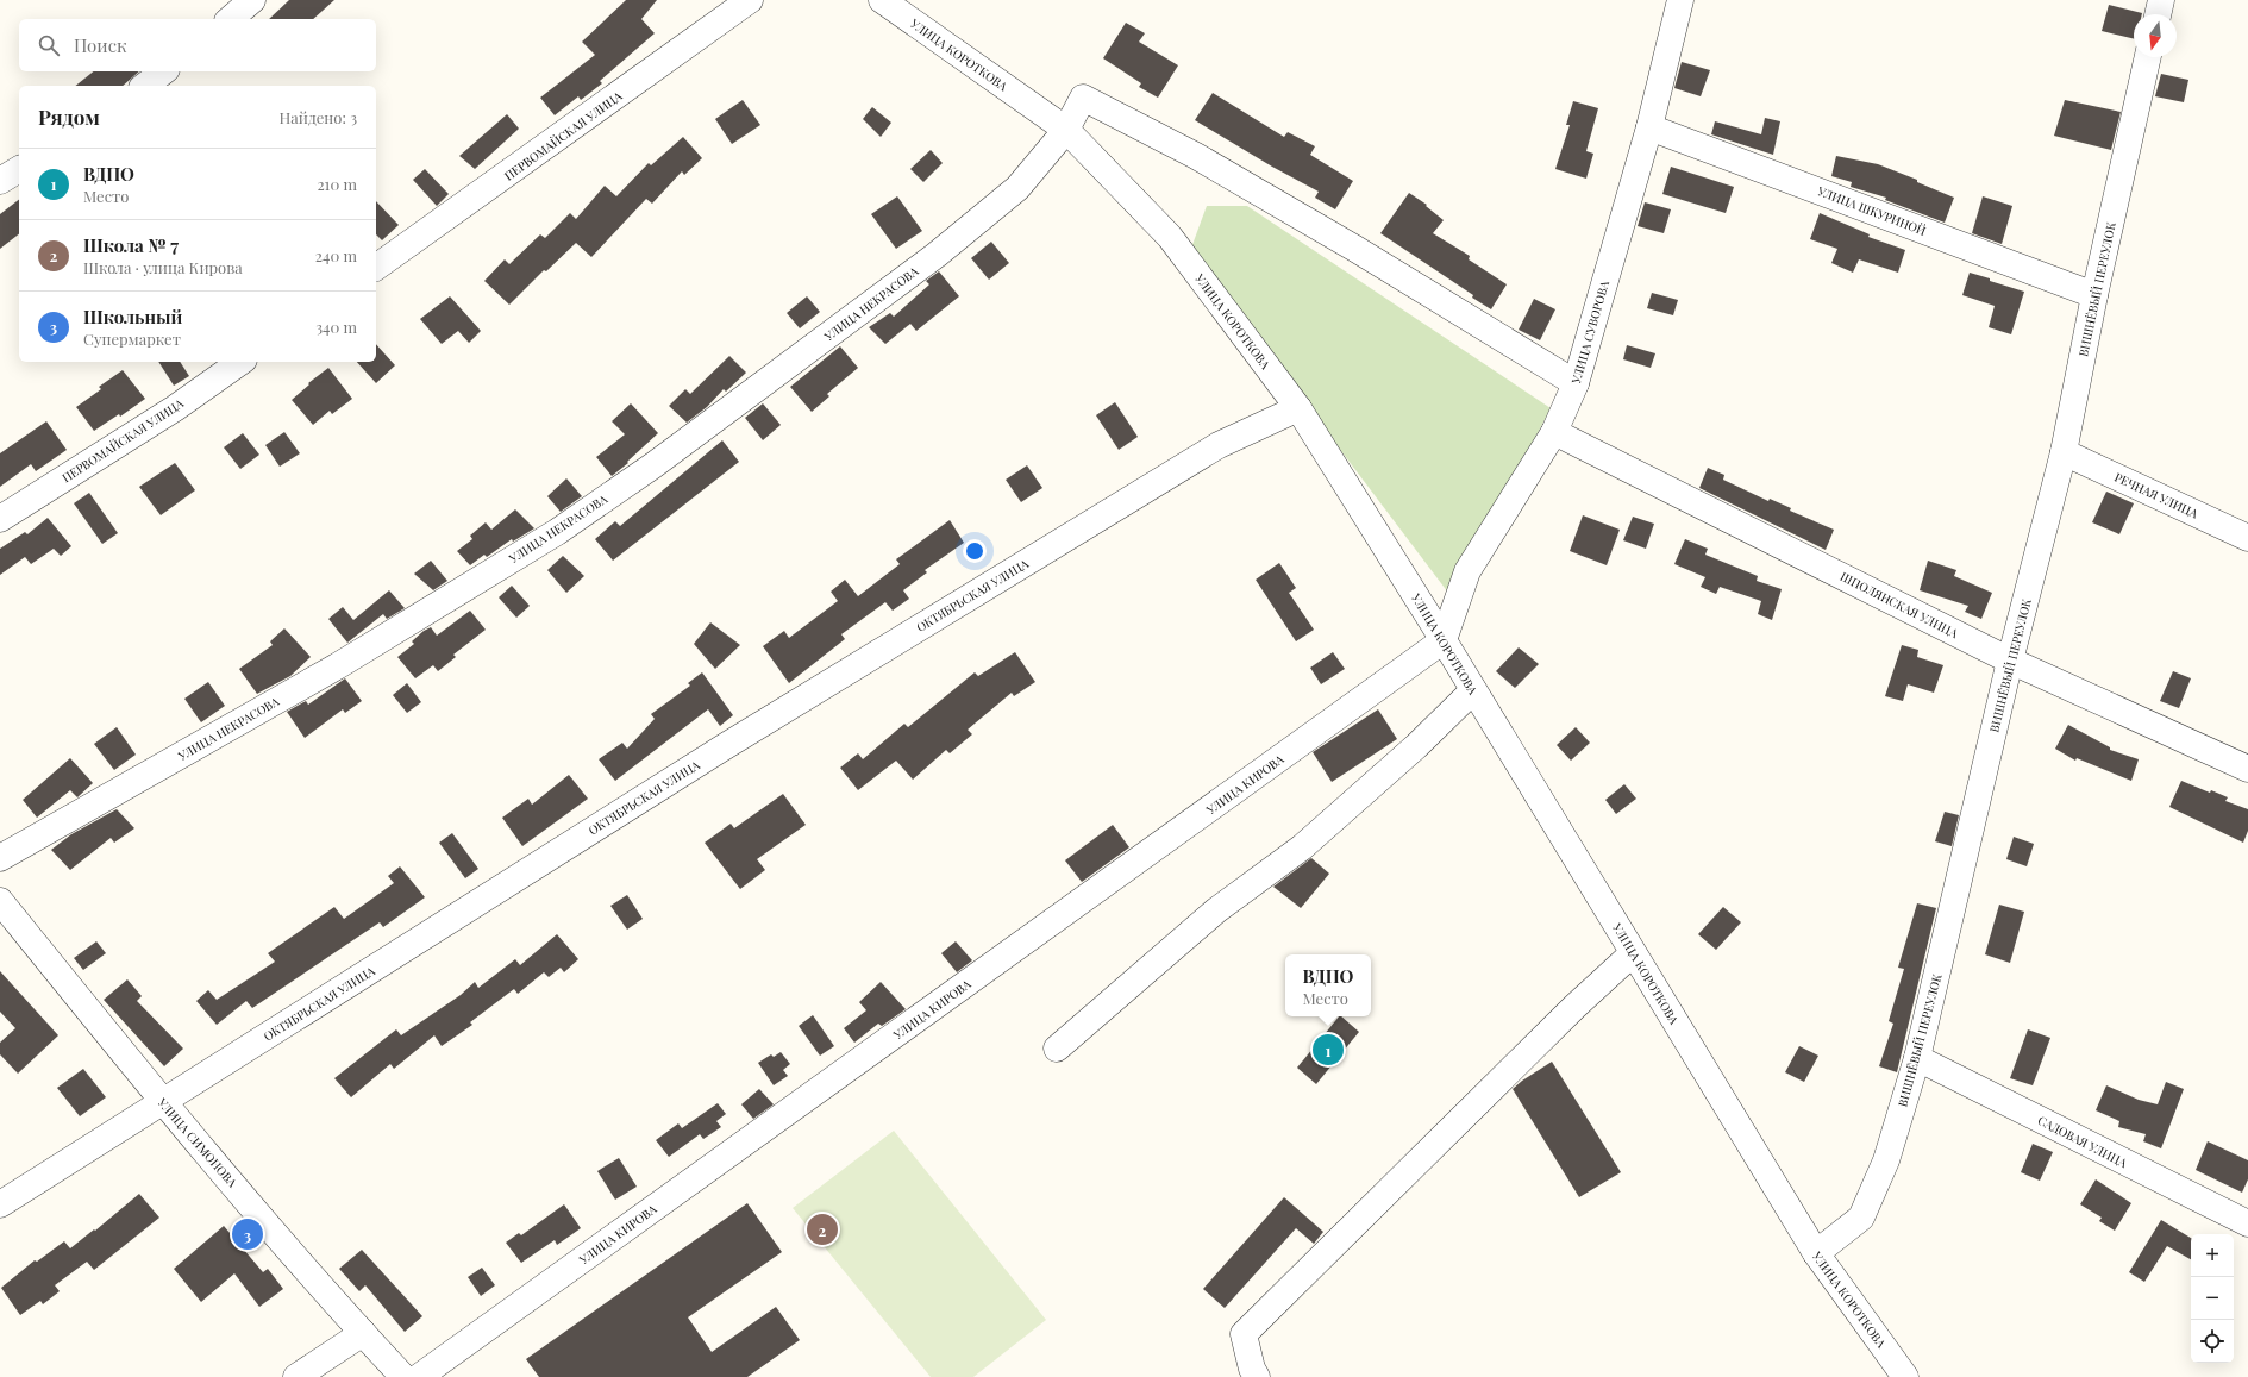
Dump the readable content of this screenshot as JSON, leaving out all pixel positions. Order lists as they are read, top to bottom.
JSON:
{
  "streets": {
    "street": [
      "УЛИЦА КОРОТКОВА",
      "ПЕРВОМАЙСКАЯ УЛИЦА",
      "УЛИЦА ШКУРИНОЙ",
      "ВИШНЁВЫЙ ПЕРЕУЛОК",
      "УЛИЦА НЕКРАСОВА",
      "УЛИЦА СУВОРОВА",
      "РЕЧНАЯ УЛИЦА",
      "ОКТЯБРЬСКАЯ УЛИЦА",
      "ШПОЛЯНСКАЯ УЛИЦА",
      "УЛИЦА КИРОВА",
      "САДОВАЯ УЛИЦА",
      "УЛИЦА СИМОНОВА"
    ]
  },
  "crossings": [
    ["УЛИЦА КОРОТКОВА", "ВИШНЁВЫЙ ПЕРЕУЛОК"],
    ["УЛИЦА КОРОТКОВА", "УЛИЦА НЕКРАСОВА"],
    ["УЛИЦА КОРОТКОВА", "УЛИЦА СУВОРОВА"],
    ["УЛИЦА КОРОТКОВА", "ОКТЯБРЬСКАЯ УЛИЦА"],
    ["УЛИЦА КОРОТКОВА", "УЛИЦА КИРОВА"],
    ["УЛИЦА ШКУРИНОЙ", "ВИШНЁВЫЙ ПЕРЕУЛОК"],
    ["УЛИЦА ШКУРИНОЙ", "УЛИЦА СУВОРОВА"],
    ["ВИШНЁВЫЙ ПЕРЕУЛОК", "РЕЧНАЯ УЛИЦА"],
    ["ВИШНЁВЫЙ ПЕРЕУЛОК", "ШПОЛЯНСКАЯ УЛИЦА"],
    ["ВИШНЁВЫЙ ПЕРЕУЛОК", "САДОВАЯ УЛИЦА"],
    ["УЛИЦА НЕКРАСОВА", "УЛИЦА СУВОРОВА"],
    ["УЛИЦА СУВОРОВА", "ШПОЛЯНСКАЯ УЛИЦА"],
    ["УЛИЦА СУВОРОВА", "УЛИЦА КИРОВА"],
    ["ОКТЯБРЬСКАЯ УЛИЦА", "УЛИЦА СИМОНОВА"]
  ],
  "north": "bottom",
  "page": {
    "search": "Поиск",
    "heading": ["Рядом", "Найдено: 3"],
    "list": [
      {
        "mark": "1",
        "name": "ВДПО",
        "note": "Место",
        "value": "210 m"
      },
      {
        "mark": "2",
        "name": "Школа № 7",
        "note": "Школа · улица Кирова",
        "value": "240 m"
      },
      {
        "mark": "3",
        "name": "Школьный",
        "note": "Супермаркет",
        "value": "340 m"
      }
    ],
    "popup": ["ВДПО", "Место"],
    "pins": ["1", "2", "3"],
    "map_buttons": ["+", "−"]
  }
}
